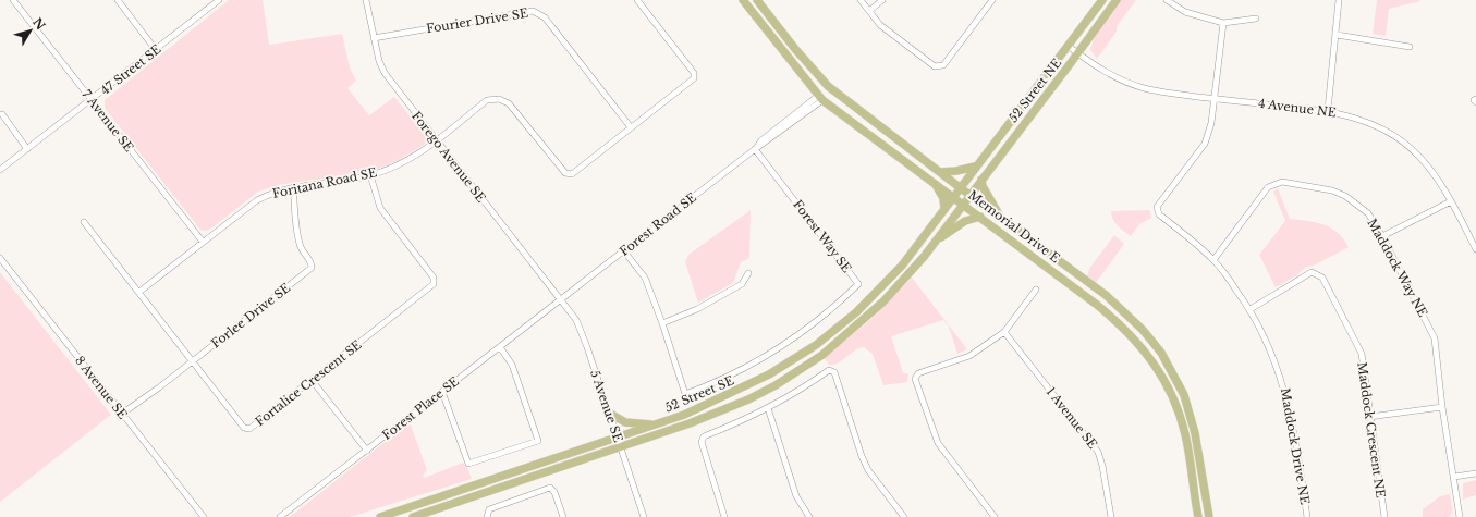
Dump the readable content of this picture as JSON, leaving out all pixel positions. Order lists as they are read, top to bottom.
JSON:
{
  "streets": {
    "main road": ["52 Street NE", "Memorial Drive E", "52 Street SE"],
    "street": [
      "Fourier Drive SE",
      "47 Street SE",
      "4 Avenue NE",
      "7 Avenue SE",
      "Forego Avenue SE",
      "Foritana Road SE",
      "Forest Road SE",
      "Forest Way SE",
      "Maddock Way NE",
      "Forlee Drive SE",
      "Fortalice Crescent SE",
      "8 Avenue SE",
      "5 Avenue SE",
      "Forest Place SE",
      "1 Avenue SE",
      "Maddock Crescent NE",
      "Maddock Drive NE"
    ]
  },
  "crossings": [
    ["Fourier Drive SE", "Forego Avenue SE"],
    ["Fourier Drive SE", "Foritana Road SE"],
    ["47 Street SE", "7 Avenue SE"],
    ["52 Street NE", "4 Avenue NE"],
    ["52 Street NE", "Memorial Drive E"],
    ["52 Street NE", "52 Street SE"],
    ["4 Avenue NE", "Maddock Drive NE"],
    ["7 Avenue SE", "Foritana Road SE"],
    ["Forego Avenue SE", "Foritana Road SE"],
    ["Forego Avenue SE", "Forest Road SE"],
    ["Forego Avenue SE", "5 Avenue SE"],
    ["Forego Avenue SE", "Forest Place SE"],
    ["Foritana Road SE", "Forlee Drive SE"],
    ["Foritana Road SE", "Fortalice Crescent SE"],
    ["Forest Road SE", "Memorial Drive E"],
    ["Forest Road SE", "Forest Way SE"],
    ["Forest Road SE", "5 Avenue SE"],
    ["Forest Road SE", "Forest Place SE"],
    ["Memorial Drive E", "52 Street SE"],
    ["Maddock Way NE", "Maddock Drive NE"],
    ["Forlee Drive SE", "Fortalice Crescent SE"],
    ["Forlee Drive SE", "8 Avenue SE"],
    ["52 Street SE", "5 Avenue SE"],
    ["5 Avenue SE", "Forest Place SE"],
    ["Maddock Crescent NE", "Maddock Drive NE"]
  ],
  "north": "top right"
}
